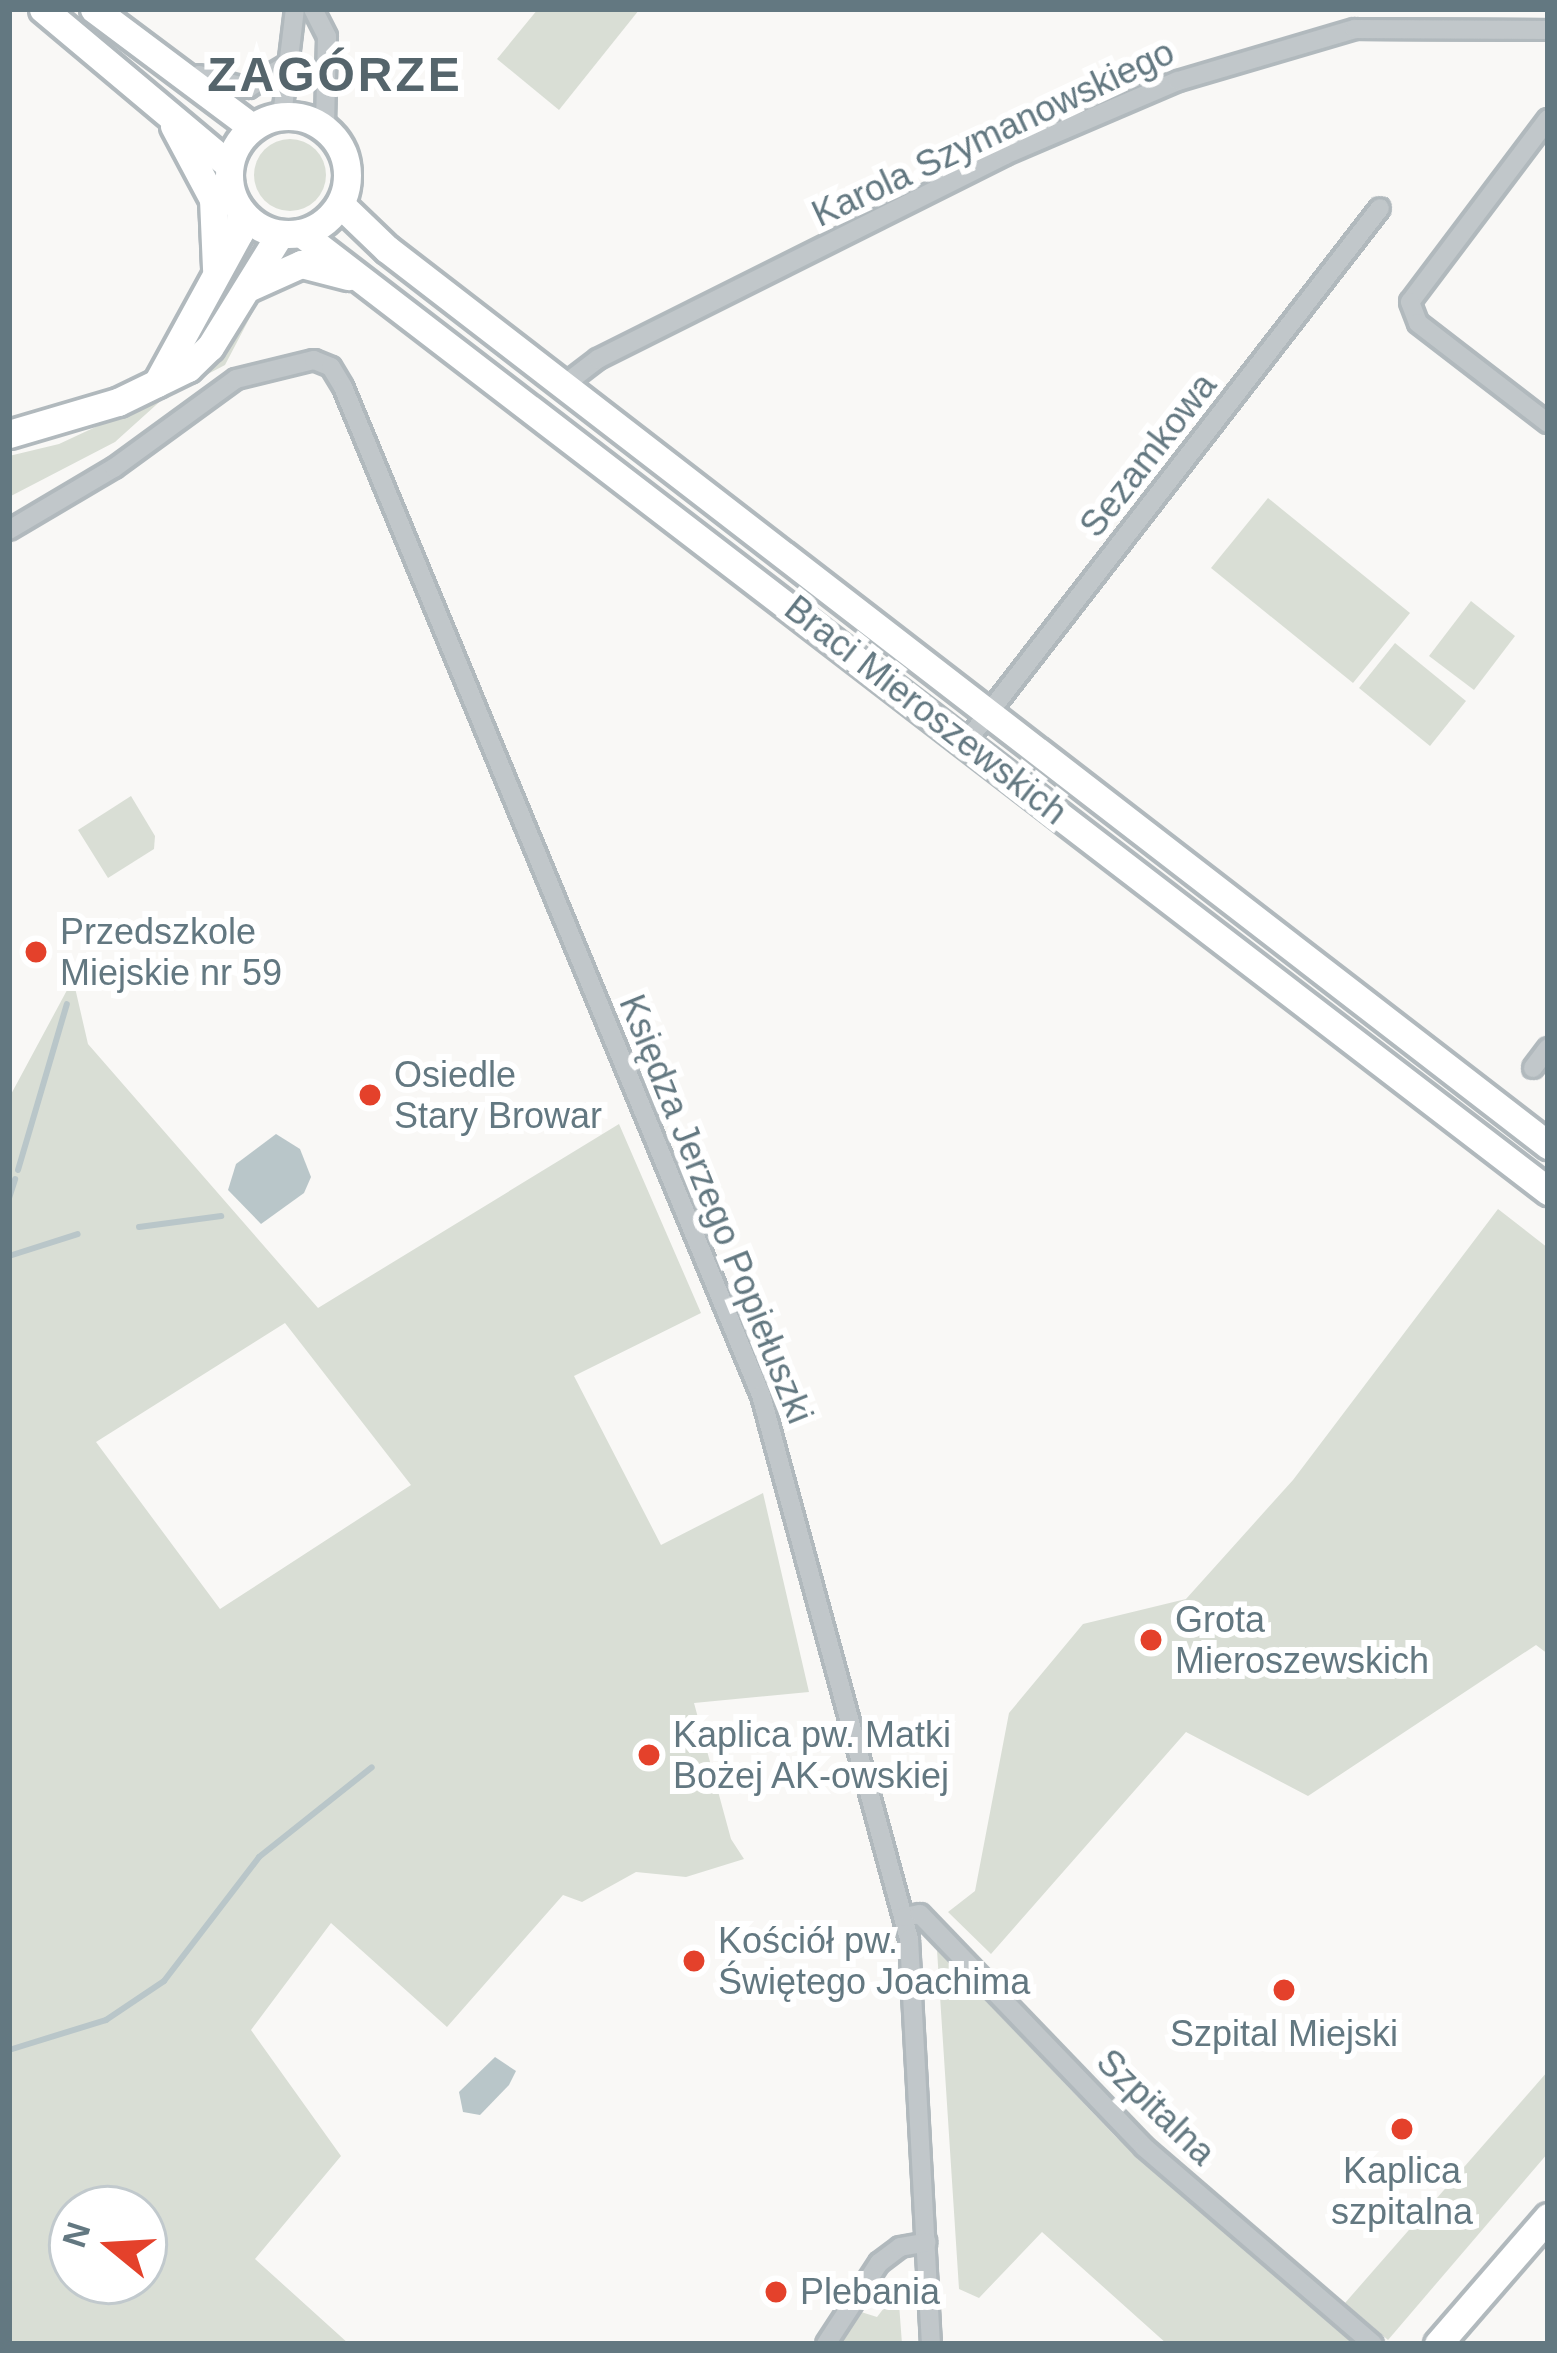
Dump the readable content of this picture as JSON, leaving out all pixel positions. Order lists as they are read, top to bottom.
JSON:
{
  "streets": {
    "main road": ["Braci Mieroszewskich"],
    "street": [
      "Karola Szymanowskiego",
      "Sezamkowa",
      "Księdza Jerzego Popiełuszki",
      "Szpitalna"
    ]
  },
  "crossings": [
    ["Karola Szymanowskiego", "Braci Mieroszewskich"],
    ["Sezamkowa", "Braci Mieroszewskich"],
    ["Księdza Jerzego Popiełuszki", "Szpitalna"]
  ],
  "districts": ["ZAGÓRZE"],
  "places": [
    "Przedszkole Miejskie nr 59",
    "Osiedle Stary Browar",
    "Grota Mieroszewskich",
    "Kaplica pw. Matki Bożej AK-owskiej",
    "Kościół pw. Świętego Joachima",
    "Szpital Miejski",
    "Kaplica szpitalna",
    "Plebania"
  ],
  "north": "left"
}
